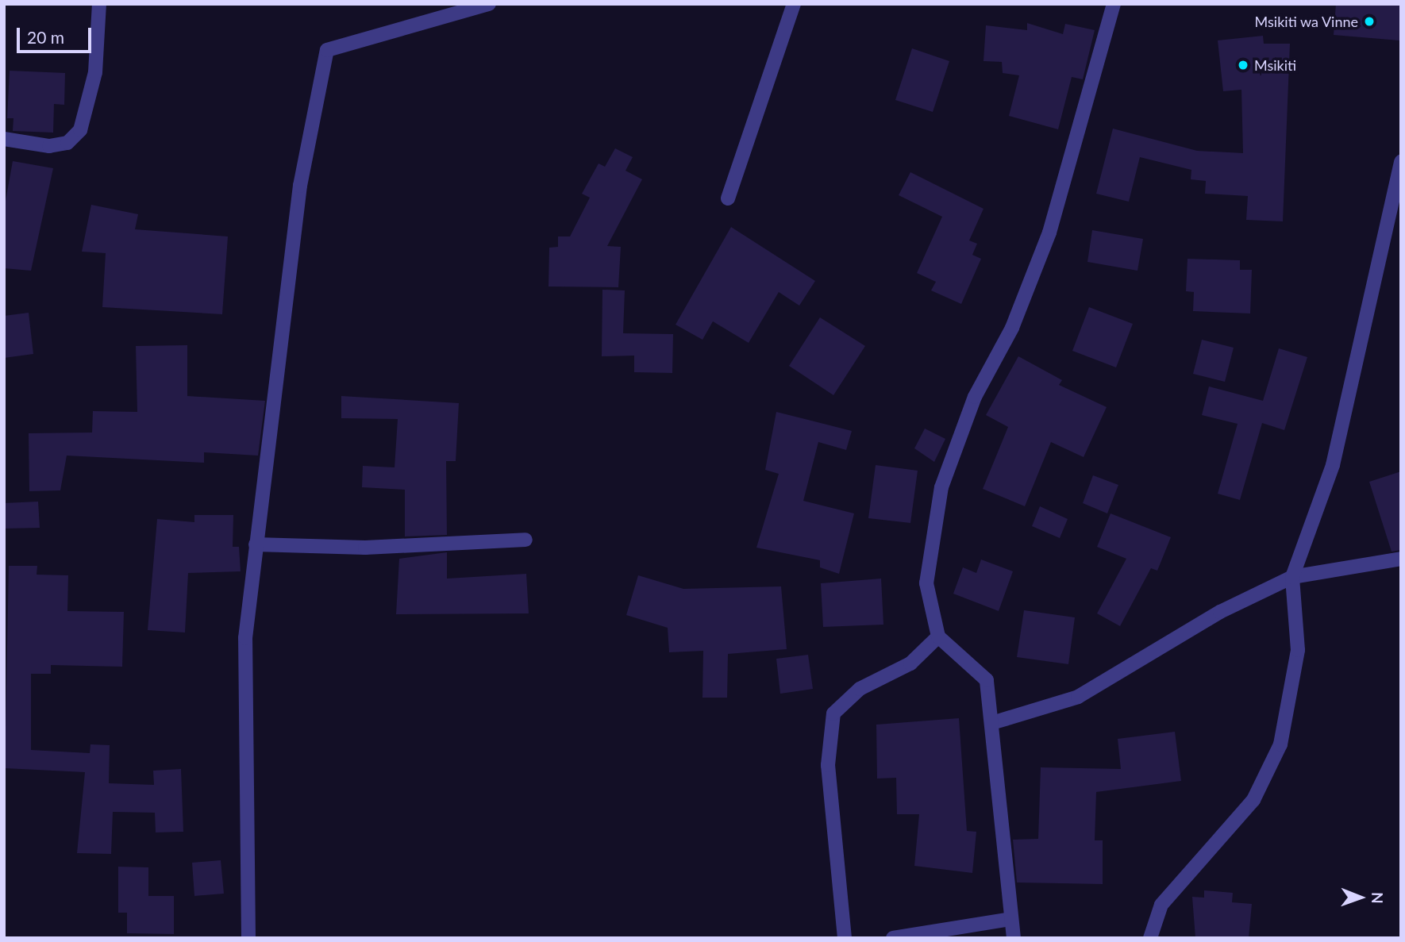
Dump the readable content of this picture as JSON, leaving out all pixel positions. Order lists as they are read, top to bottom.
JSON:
{
  "places": ["Msikiti wa Vinne", "Msikiti"],
  "scale_bar": "20 m",
  "north": "right"
}
